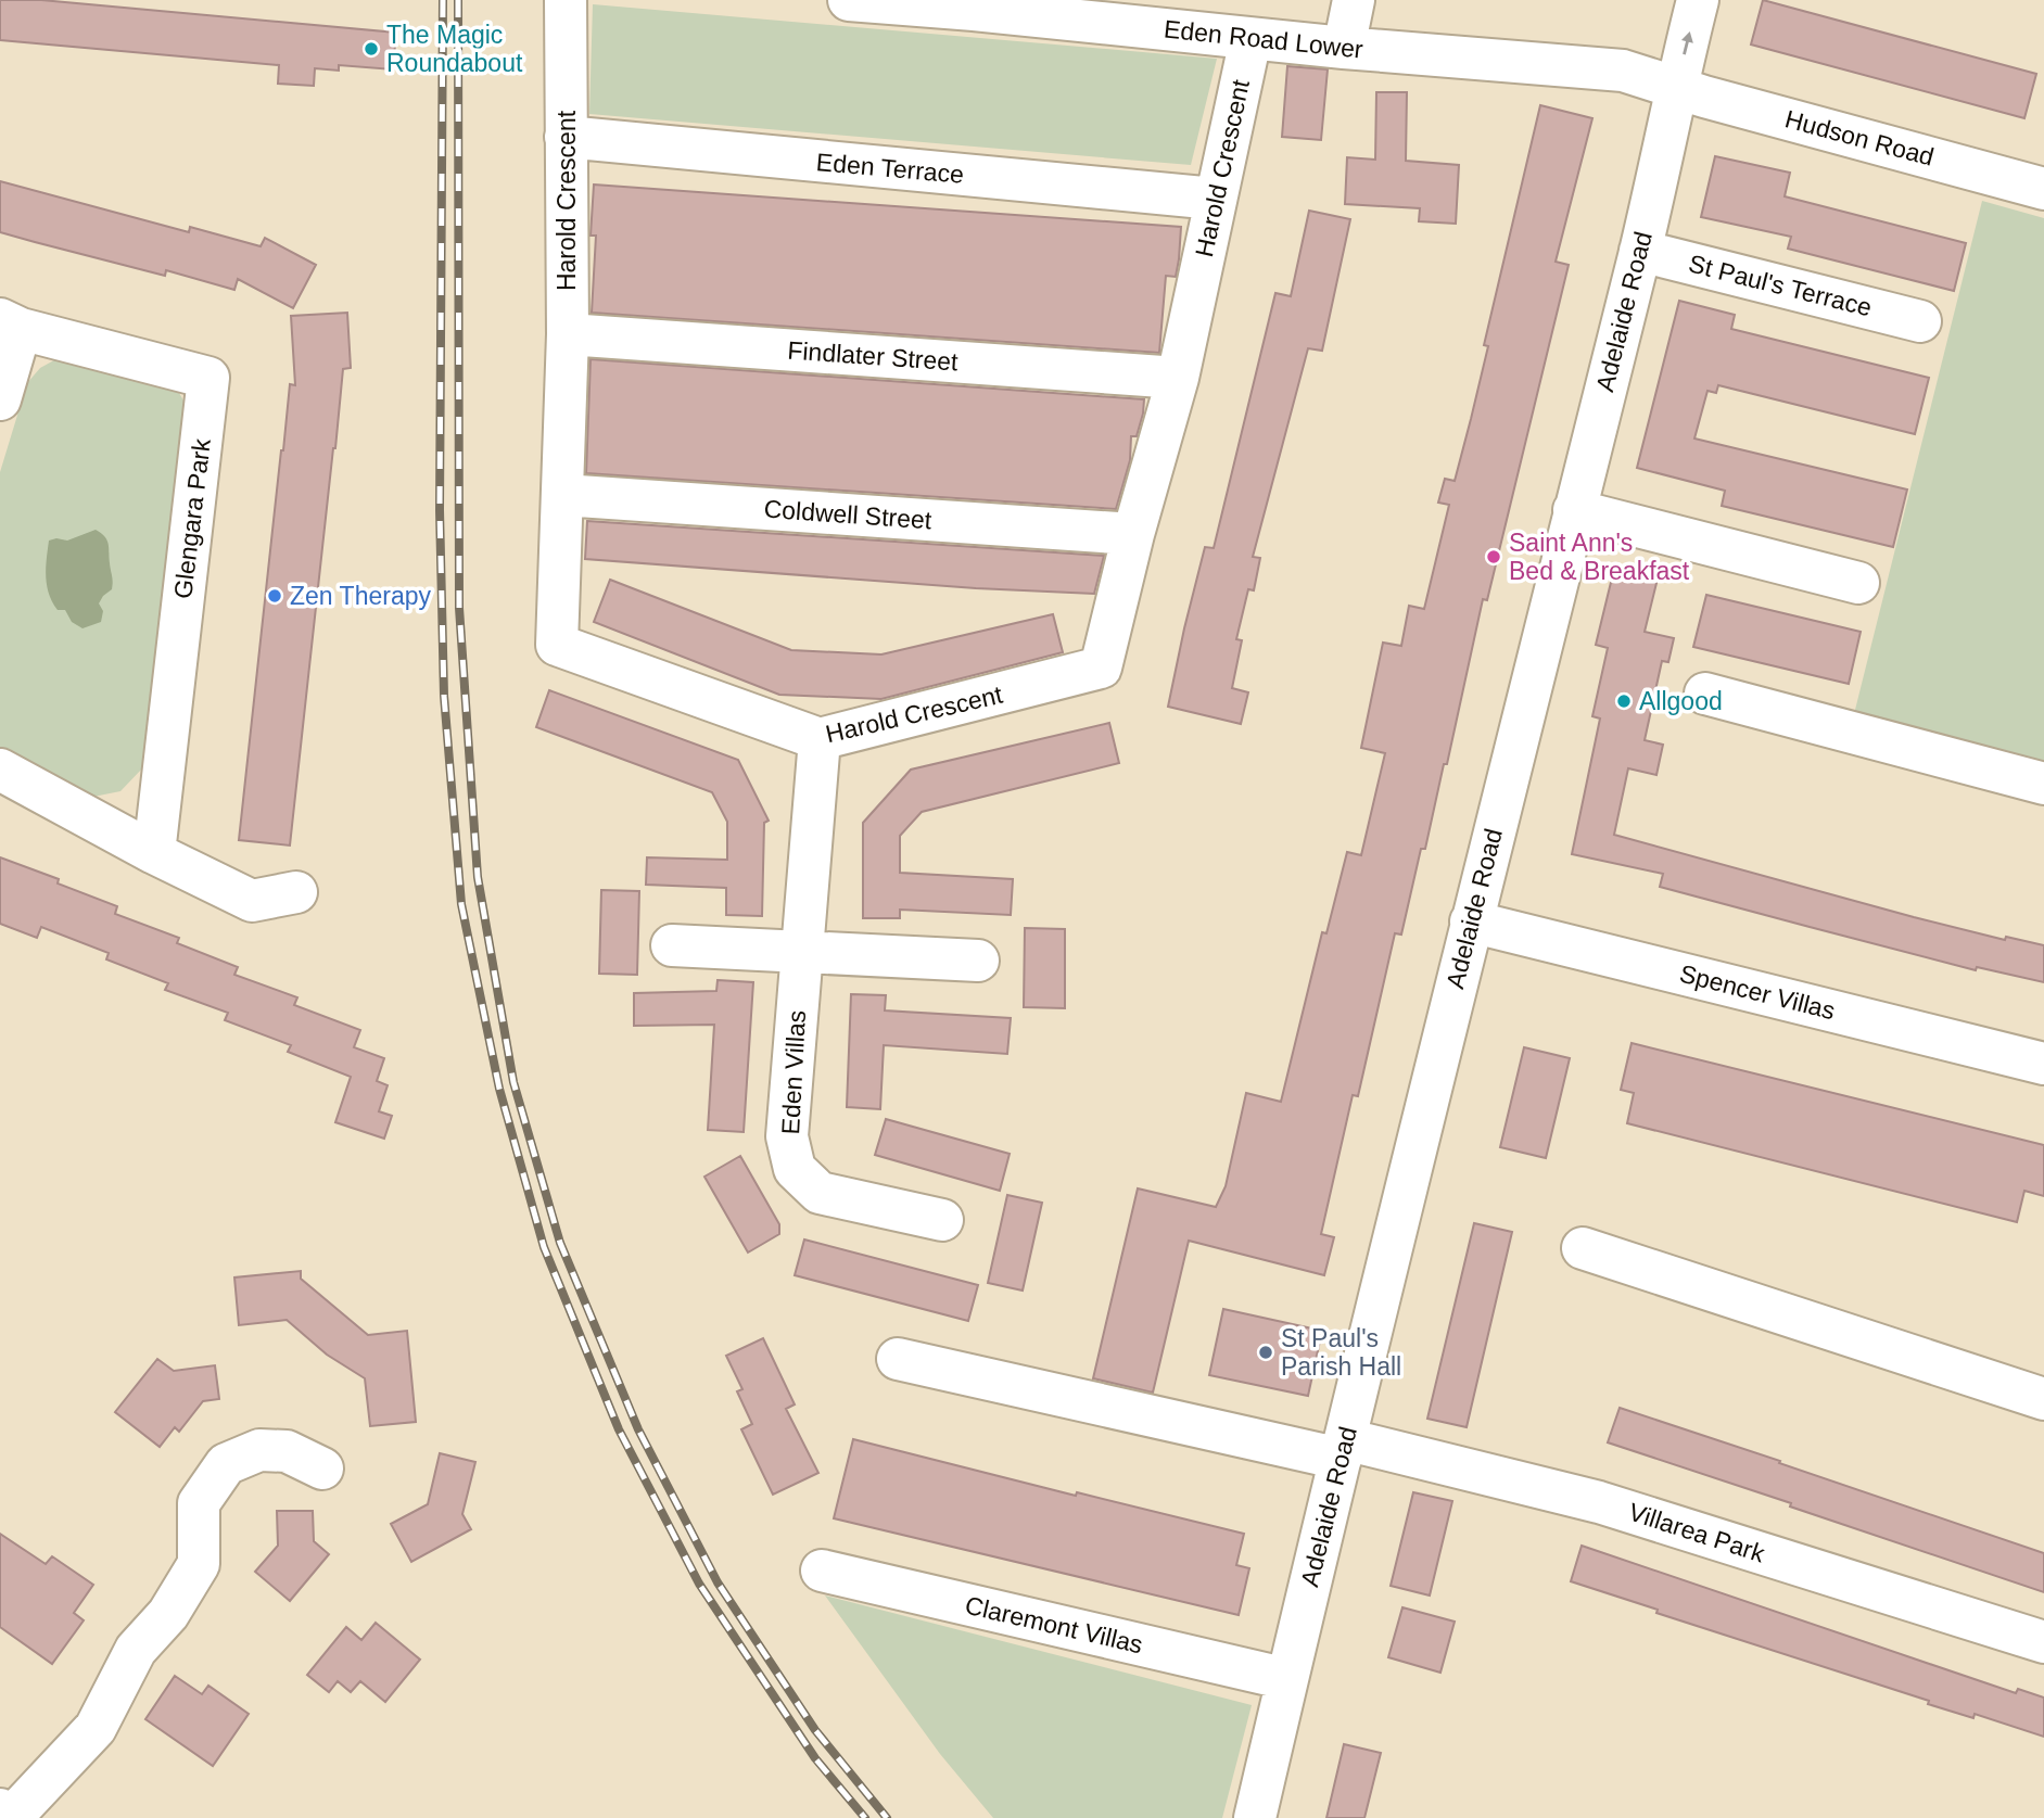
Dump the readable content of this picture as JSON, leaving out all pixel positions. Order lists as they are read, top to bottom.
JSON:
{
  "streets": {
    "street": [
      "Eden Road Lower",
      "Hudson Road",
      "Eden Terrace",
      "Harold Crescent",
      "St Paul's Terrace",
      "Adelaide Road",
      "Findlater Street",
      "Coldwell Street",
      "Glengara Park",
      "Spencer Villas",
      "Eden Villas",
      "Villarea Park",
      "Claremont Villas"
    ]
  },
  "crossings": [
    ["Eden Road Lower", "Hudson Road"],
    ["Eden Road Lower", "Harold Crescent"],
    ["Eden Road Lower", "Adelaide Road"],
    ["Hudson Road", "Adelaide Road"],
    ["Eden Terrace", "Harold Crescent"],
    ["Harold Crescent", "Findlater Street"],
    ["Harold Crescent", "Coldwell Street"],
    ["Harold Crescent", "Eden Villas"],
    ["St Paul's Terrace", "Adelaide Road"],
    ["Adelaide Road", "Spencer Villas"],
    ["Adelaide Road", "Villarea Park"],
    ["Adelaide Road", "Claremont Villas"]
  ],
  "places": [
    "The Magic Roundabout",
    "Saint Ann's Bed & Breakfast",
    "Zen Therapy",
    "Allgood",
    "St Paul's Parish Hall"
  ]
}
